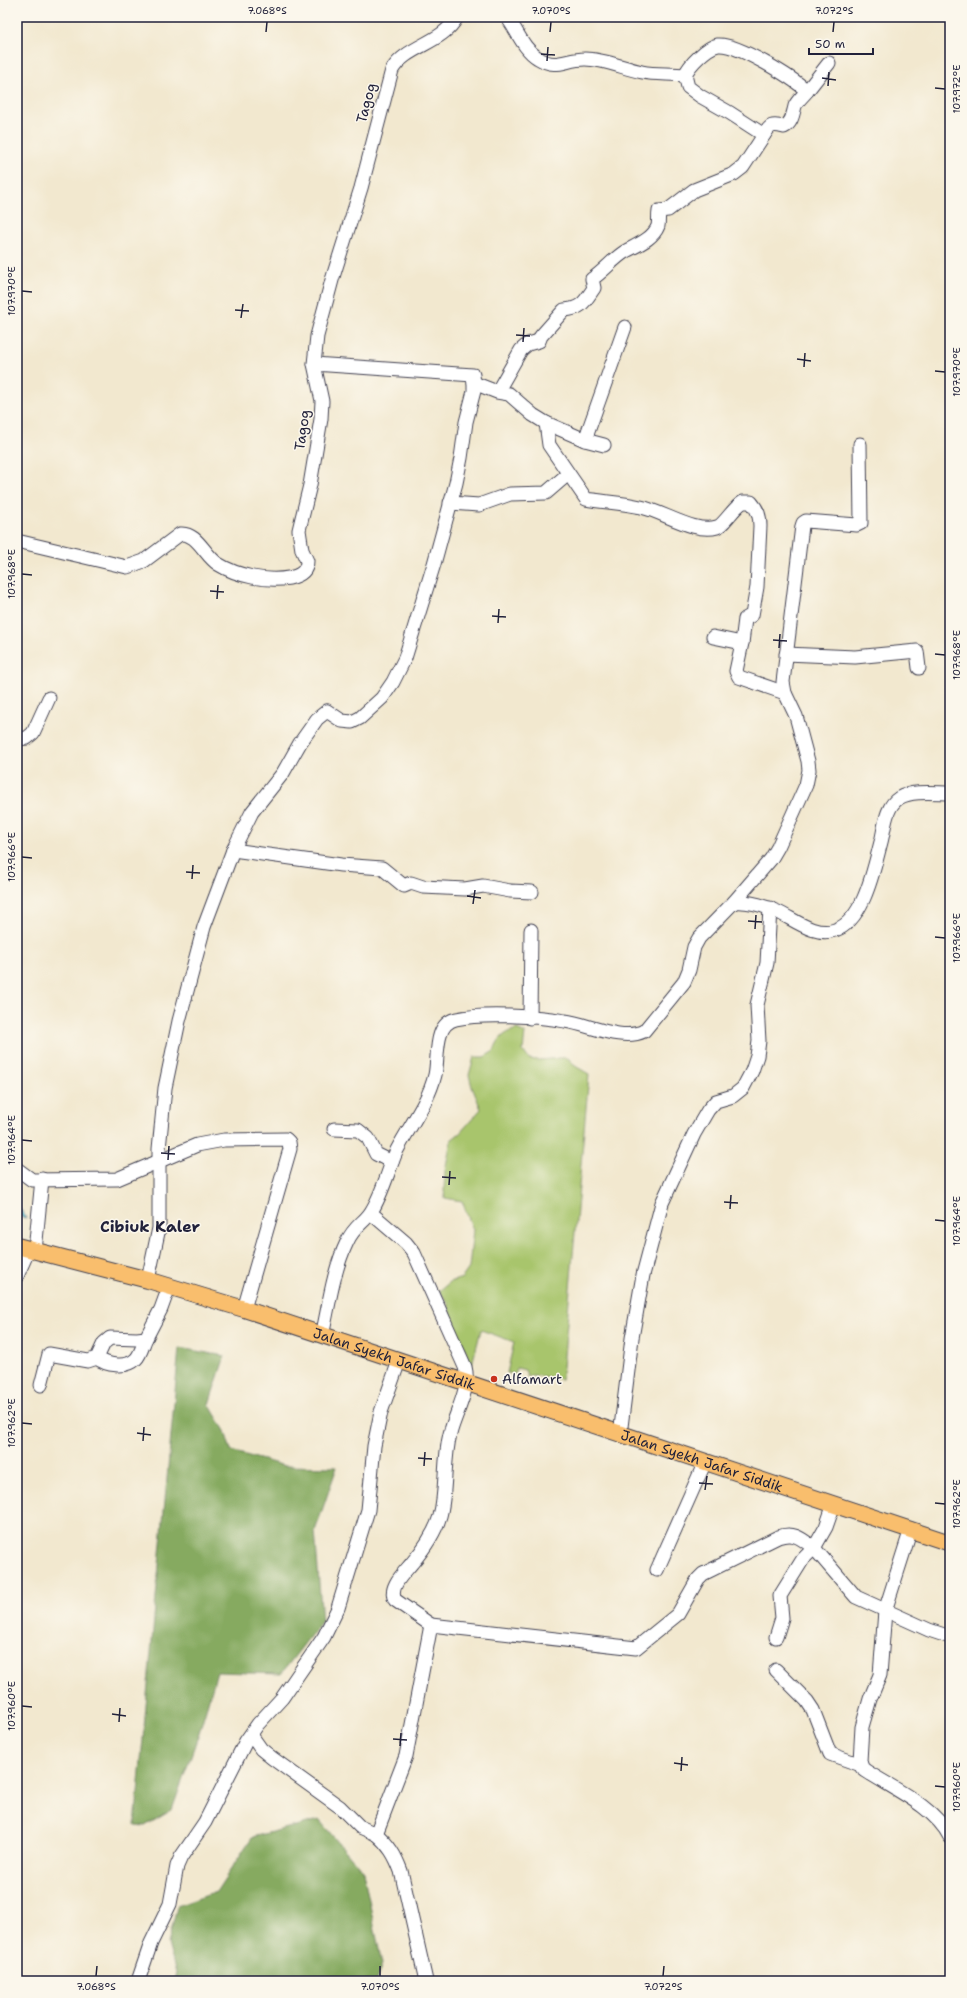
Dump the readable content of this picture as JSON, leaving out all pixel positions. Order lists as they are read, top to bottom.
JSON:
{
  "streets": {
    "main road": ["Jalan Syekh Jafar Siddik"],
    "street": ["Tagog"]
  },
  "districts": ["Cibiuk Kaler"],
  "places": ["Alfamart"],
  "scale_bar": "50 m",
  "coordinates": [
    "7.068°S",
    "7.070°S",
    "7.072°S",
    "107.972°E",
    "107.970°E",
    "107.968°E",
    "107.966°E",
    "107.964°E",
    "107.962°E",
    "107.960°E"
  ]
}
